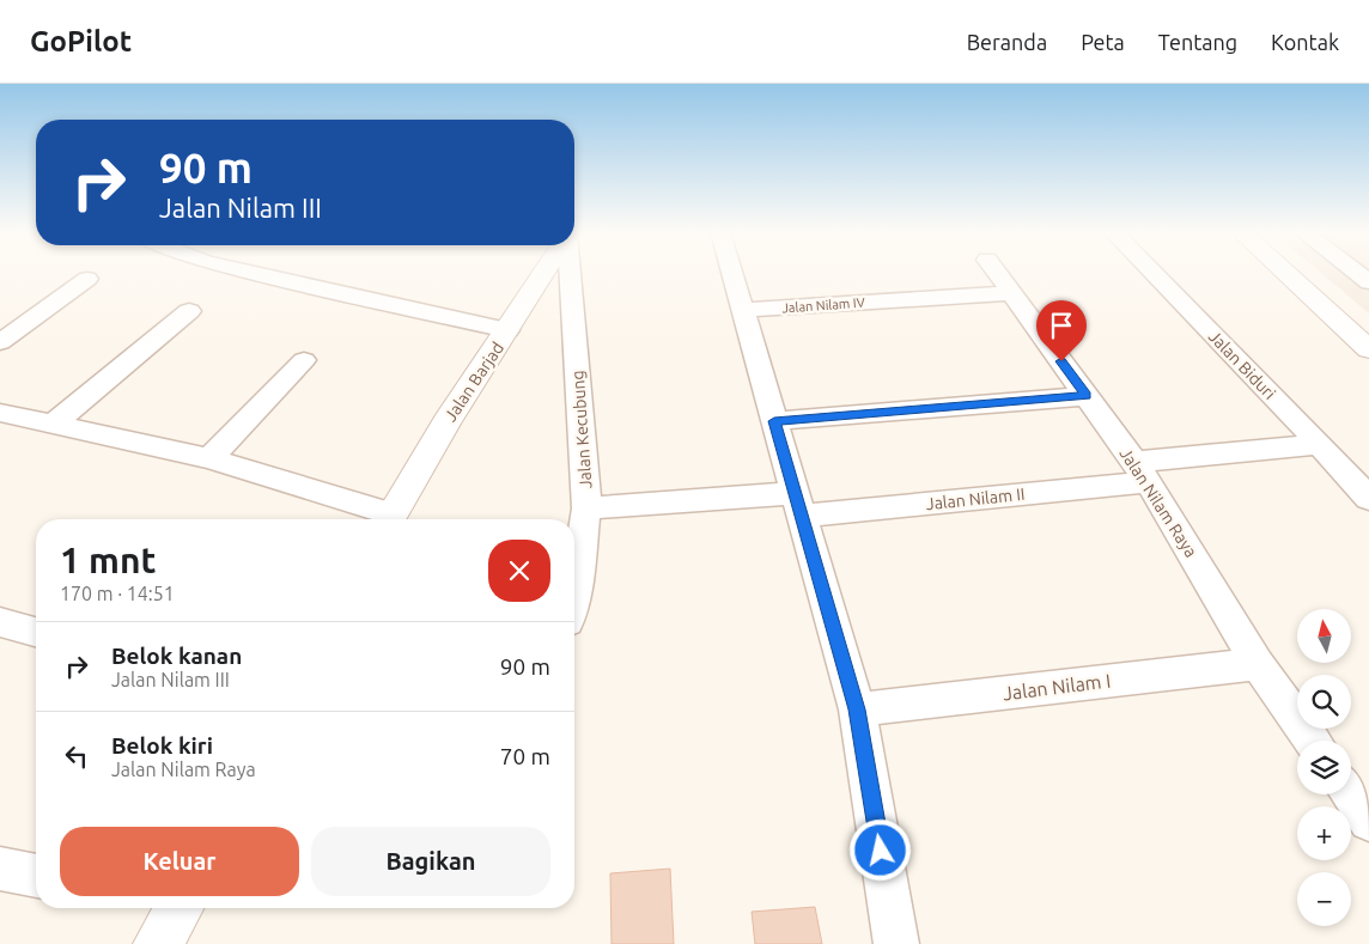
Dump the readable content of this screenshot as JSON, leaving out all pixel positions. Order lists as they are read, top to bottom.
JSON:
{
  "streets": {
    "main road": ["Jalan Barjad"],
    "street": [
      "Jalan Nilam IV",
      "Jalan Biduri",
      "Jalan Kecubung",
      "Jalan Nilam II",
      "Jalan Nilam Raya",
      "Jalan Nilam I"
    ]
  },
  "crossings": [
    ["Jalan Nilam IV", "Jalan Nilam Raya"],
    ["Jalan Biduri", "Jalan Nilam II"],
    ["Jalan Kecubung", "Jalan Nilam II"],
    ["Jalan Nilam II", "Jalan Nilam Raya"],
    ["Jalan Nilam Raya", "Jalan Nilam I"]
  ],
  "north": "top",
  "page": {
    "header": "GoPilot",
    "nav": [
      "Beranda",
      "Peta",
      "Tentang",
      "Kontak"
    ],
    "turn": ["90 m", "Jalan Nilam III"],
    "heading": ["1 mnt", "170 m · 14:51"],
    "map_buttons": ["+", "−"],
    "list": [
      {
        "name": "Belok kanan",
        "note": "Jalan Nilam III",
        "value": "90 m"
      },
      {
        "name": "Belok kiri",
        "note": "Jalan Nilam Raya",
        "value": "70 m"
      }
    ],
    "buttons": ["Keluar", "Bagikan"]
  }
}
